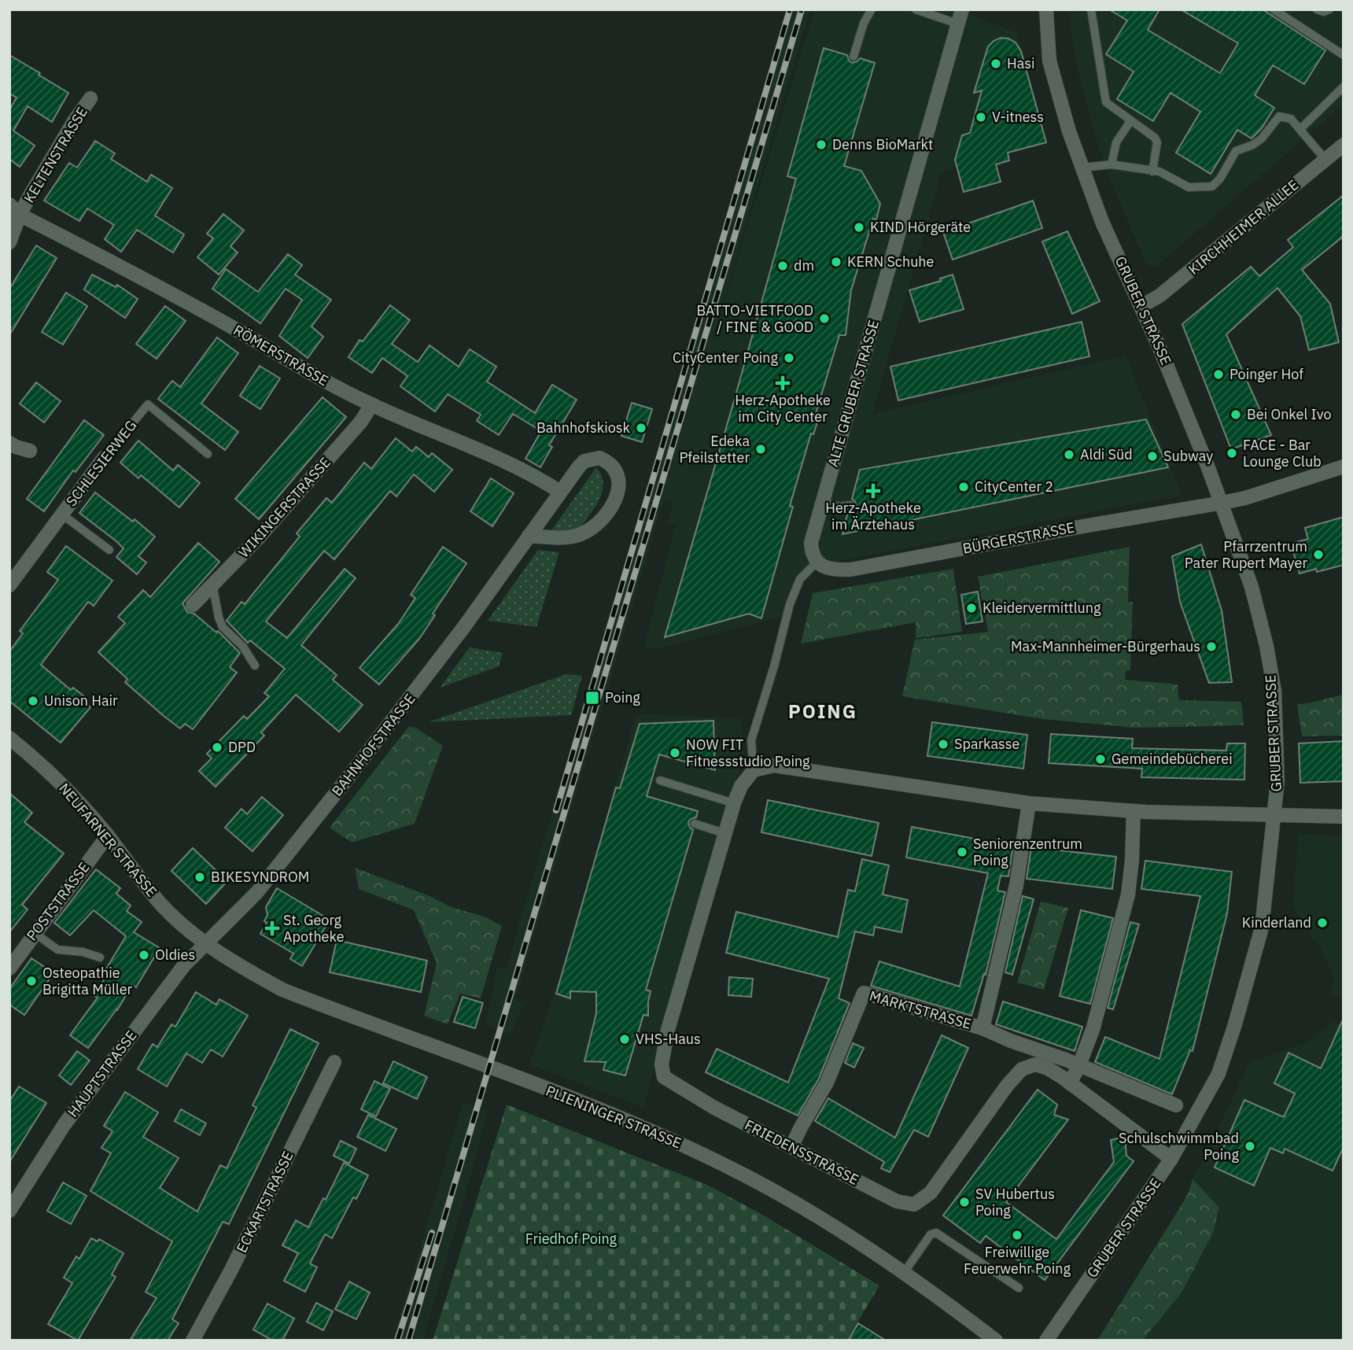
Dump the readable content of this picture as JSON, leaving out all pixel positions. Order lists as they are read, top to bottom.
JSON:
{
  "streets": {
    "street": [
      "KELTENSTRASSE",
      "KIRCHHEIMER ALLEE",
      "GRUBER STRASSE",
      "RÖMERSTRASSE",
      "ALTE GRUBER STRASSE",
      "SCHLESIERWEG",
      "WIKINGERSTRASSE",
      "BÜRGERSTRASSE",
      "BAHNHOFSTRASSE",
      "NEUFARNER STRASSE",
      "POSTSTRASSE",
      "MARKTSTRASSE",
      "HAUPTSTRASSE",
      "PLIENINGER STRASSE",
      "FRIEDENSSTRASSE",
      "ECKARTSTRASSE"
    ]
  },
  "crossings": [
    ["KELTENSTRASSE", "RÖMERSTRASSE"],
    ["KIRCHHEIMER ALLEE", "GRUBER STRASSE"],
    ["GRUBER STRASSE", "BÜRGERSTRASSE"],
    ["GRUBER STRASSE", "FRIEDENSSTRASSE"],
    ["RÖMERSTRASSE", "WIKINGERSTRASSE"],
    ["RÖMERSTRASSE", "BAHNHOFSTRASSE"],
    ["ALTE GRUBER STRASSE", "BÜRGERSTRASSE"],
    ["BAHNHOFSTRASSE", "NEUFARNER STRASSE"],
    ["BAHNHOFSTRASSE", "HAUPTSTRASSE"],
    ["BAHNHOFSTRASSE", "PLIENINGER STRASSE"],
    ["NEUFARNER STRASSE", "POSTSTRASSE"],
    ["NEUFARNER STRASSE", "HAUPTSTRASSE"],
    ["NEUFARNER STRASSE", "PLIENINGER STRASSE"],
    ["MARKTSTRASSE", "FRIEDENSSTRASSE"],
    ["HAUPTSTRASSE", "PLIENINGER STRASSE"]
  ],
  "districts": ["POING"],
  "parks": ["Friedhof Poing"],
  "places": {
    "other": [
      "Hasi",
      "V-itness",
      "Denns BioMarkt",
      "KIND Hörgeräte",
      "KERN Schuhe",
      "dm",
      "BATTO-VIETFOOD / FINE & GOOD",
      "CityCenter Poing",
      "Poinger Hof",
      "Bei Onkel Ivo",
      "Bahnhofskiosk",
      "Edeka Pfeilstetter",
      "FACE - Bar Lounge Club",
      "Aldi Süd",
      "Subway",
      "CityCenter 2",
      "Pfarrzentrum Pater Rupert Mayer",
      "Kleidervermittlung",
      "Max-Mannheimer-Bürgerhaus",
      "Unison Hair",
      "Sparkasse",
      "DPD",
      "NOW FIT Fitnessstudio Poing",
      "Gemeindebücherei",
      "Seniorenzentrum Poing",
      "BIKESYNDROM",
      "Kinderland",
      "Oldies",
      "Osteopathie Brigitta Müller",
      "VHS-Haus",
      "Schulschwimmbad Poing",
      "SV Hubertus Poing",
      "Freiwillige Feuerwehr Poing"
    ],
    "health": ["Herz-Apotheke im City Center", "Herz-Apotheke im Ärztehaus", "St. Georg Apotheke"],
    "transit": ["Poing"]
  }
}
